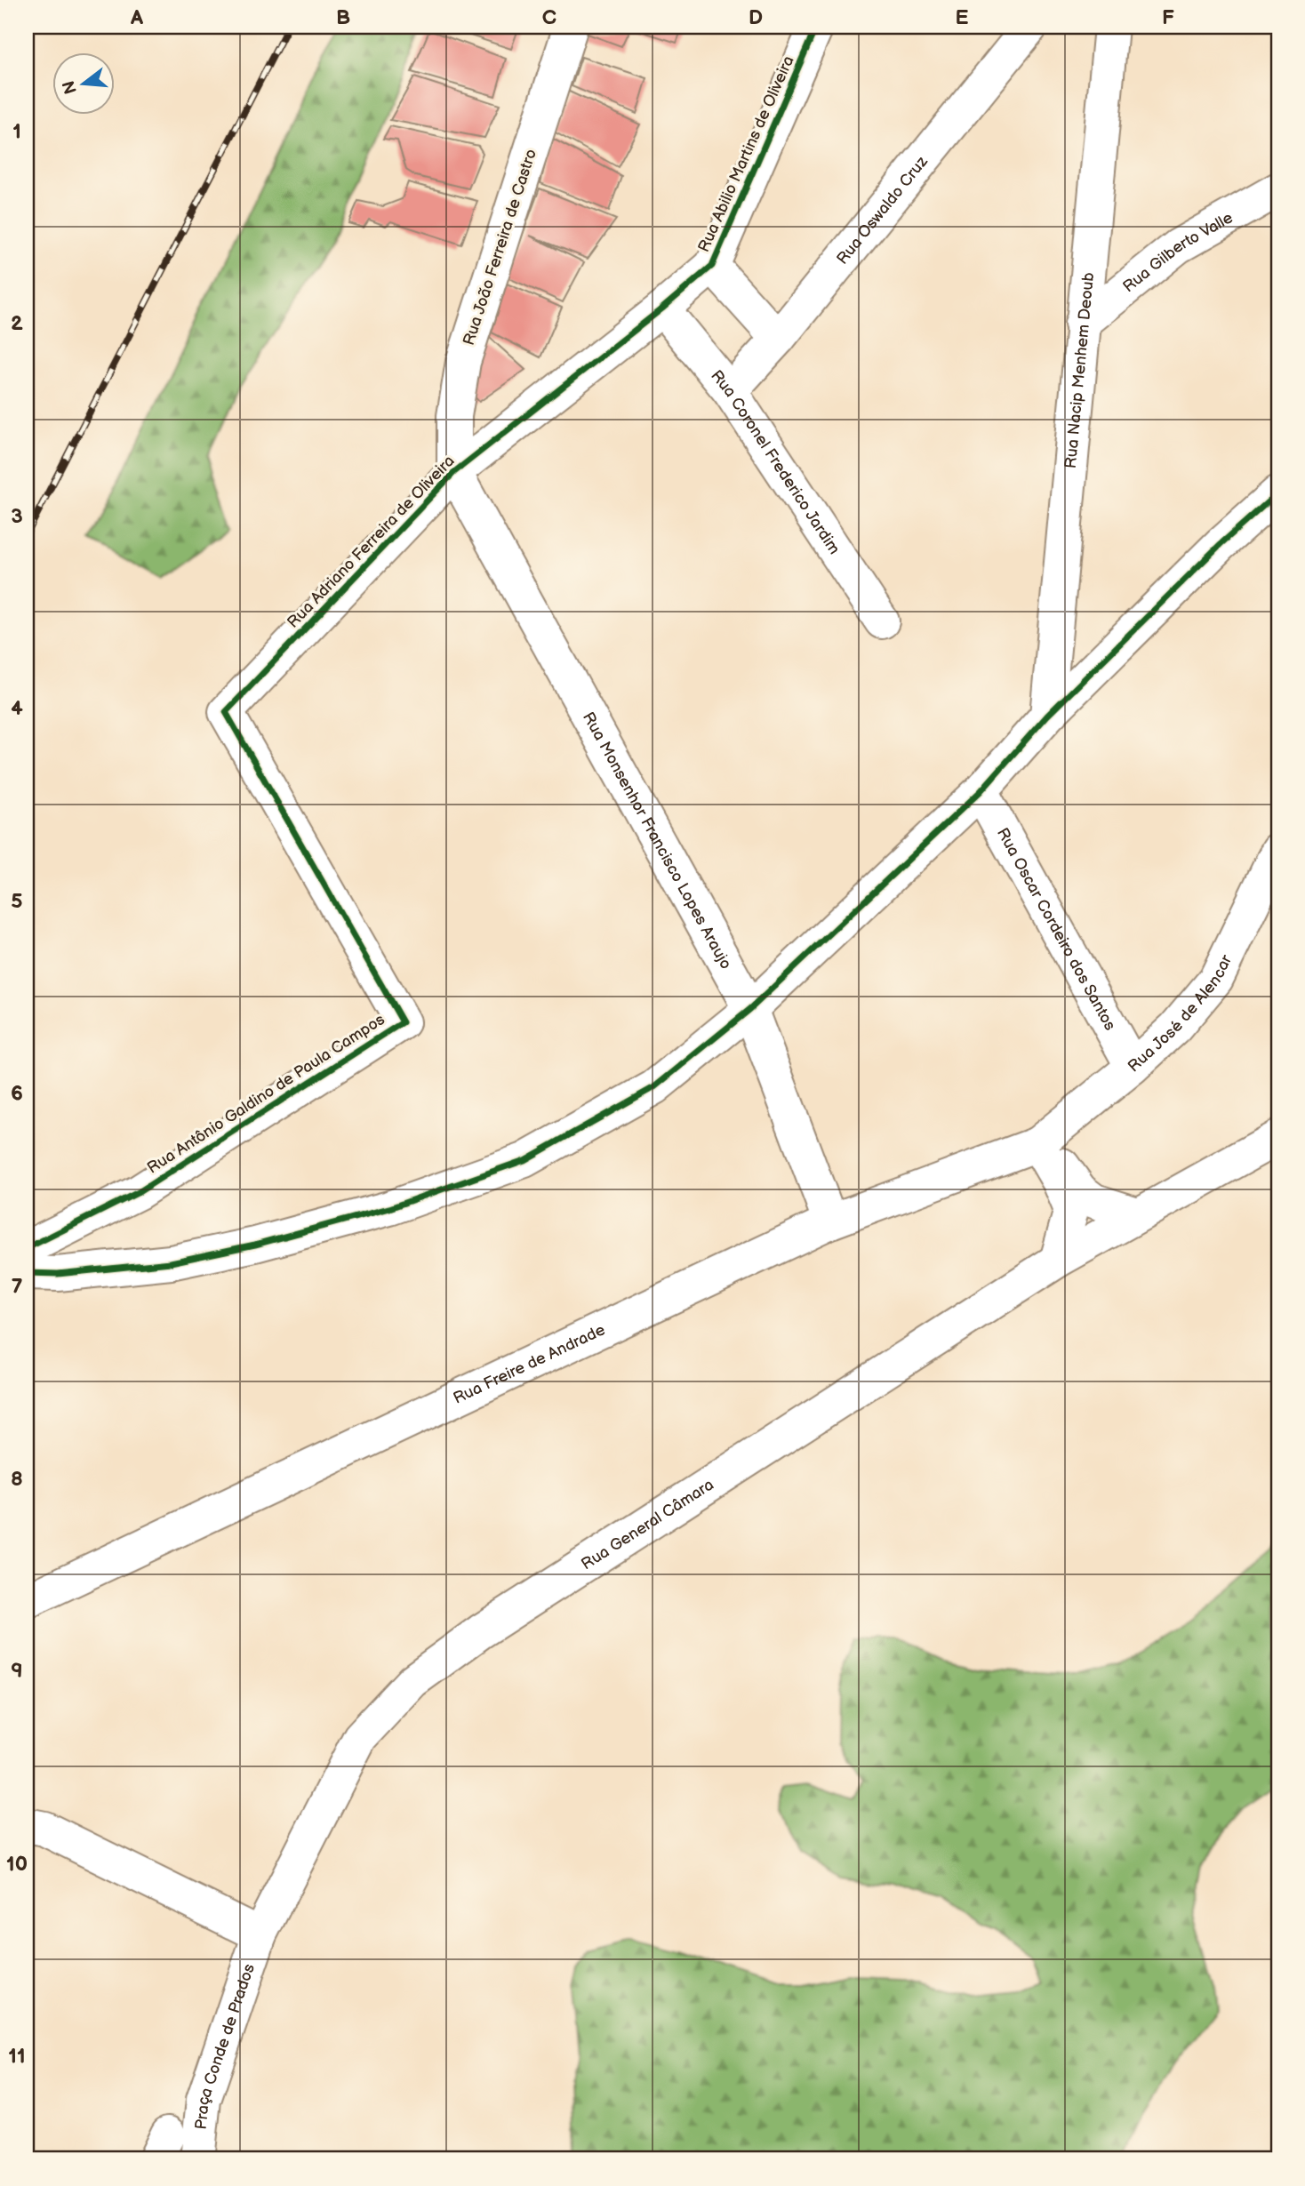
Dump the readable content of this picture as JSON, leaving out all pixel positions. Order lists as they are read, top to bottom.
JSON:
{
  "streets": {
    "street": [
      "Rua Abilio Martins de Oliveira",
      "Rua Oswaldo Cruz",
      "Rua João Ferreira de Castro",
      "Rua Gilberto Valle",
      "Rua Nacip Menhem Deoub",
      "Rua Coronel Frederico Jardim",
      "Rua Adriano Ferreira de Oliveira",
      "Rua Monsenhor Francisco Lopes Araujo",
      "Rua Oscar Cordeiro dos Santos",
      "Rua José de Alencar",
      "Rua Antônio Galdino de Paula Campos",
      "Rua Freire de Andrade",
      "Rua General Câmara",
      "Praça Conde de Prados"
    ]
  },
  "crossings": [
    ["Rua Abilio Martins de Oliveira", "Rua Coronel Frederico Jardim"],
    ["Rua Abilio Martins de Oliveira", "Rua Adriano Ferreira de Oliveira"],
    ["Rua Oswaldo Cruz", "Rua Coronel Frederico Jardim"],
    ["Rua João Ferreira de Castro", "Rua Adriano Ferreira de Oliveira"],
    ["Rua João Ferreira de Castro", "Rua Monsenhor Francisco Lopes Araujo"],
    ["Rua Gilberto Valle", "Rua Nacip Menhem Deoub"],
    ["Rua Coronel Frederico Jardim", "Rua Adriano Ferreira de Oliveira"],
    ["Rua Adriano Ferreira de Oliveira", "Rua Monsenhor Francisco Lopes Araujo"],
    ["Rua Adriano Ferreira de Oliveira", "Rua Antônio Galdino de Paula Campos"],
    ["Rua Monsenhor Francisco Lopes Araujo", "Rua Freire de Andrade"],
    ["Rua Oscar Cordeiro dos Santos", "Rua José de Alencar"],
    ["Rua José de Alencar", "Rua Freire de Andrade"],
    ["Rua General Câmara", "Praça Conde de Prados"]
  ],
  "north": "left",
  "grid": {
    "columns": [
      "A",
      "B",
      "C",
      "D",
      "E",
      "F"
    ],
    "rows": [
      "1",
      "2",
      "3",
      "4",
      "5",
      "6",
      "7",
      "8",
      "9",
      "10",
      "11"
    ]
  }
}
